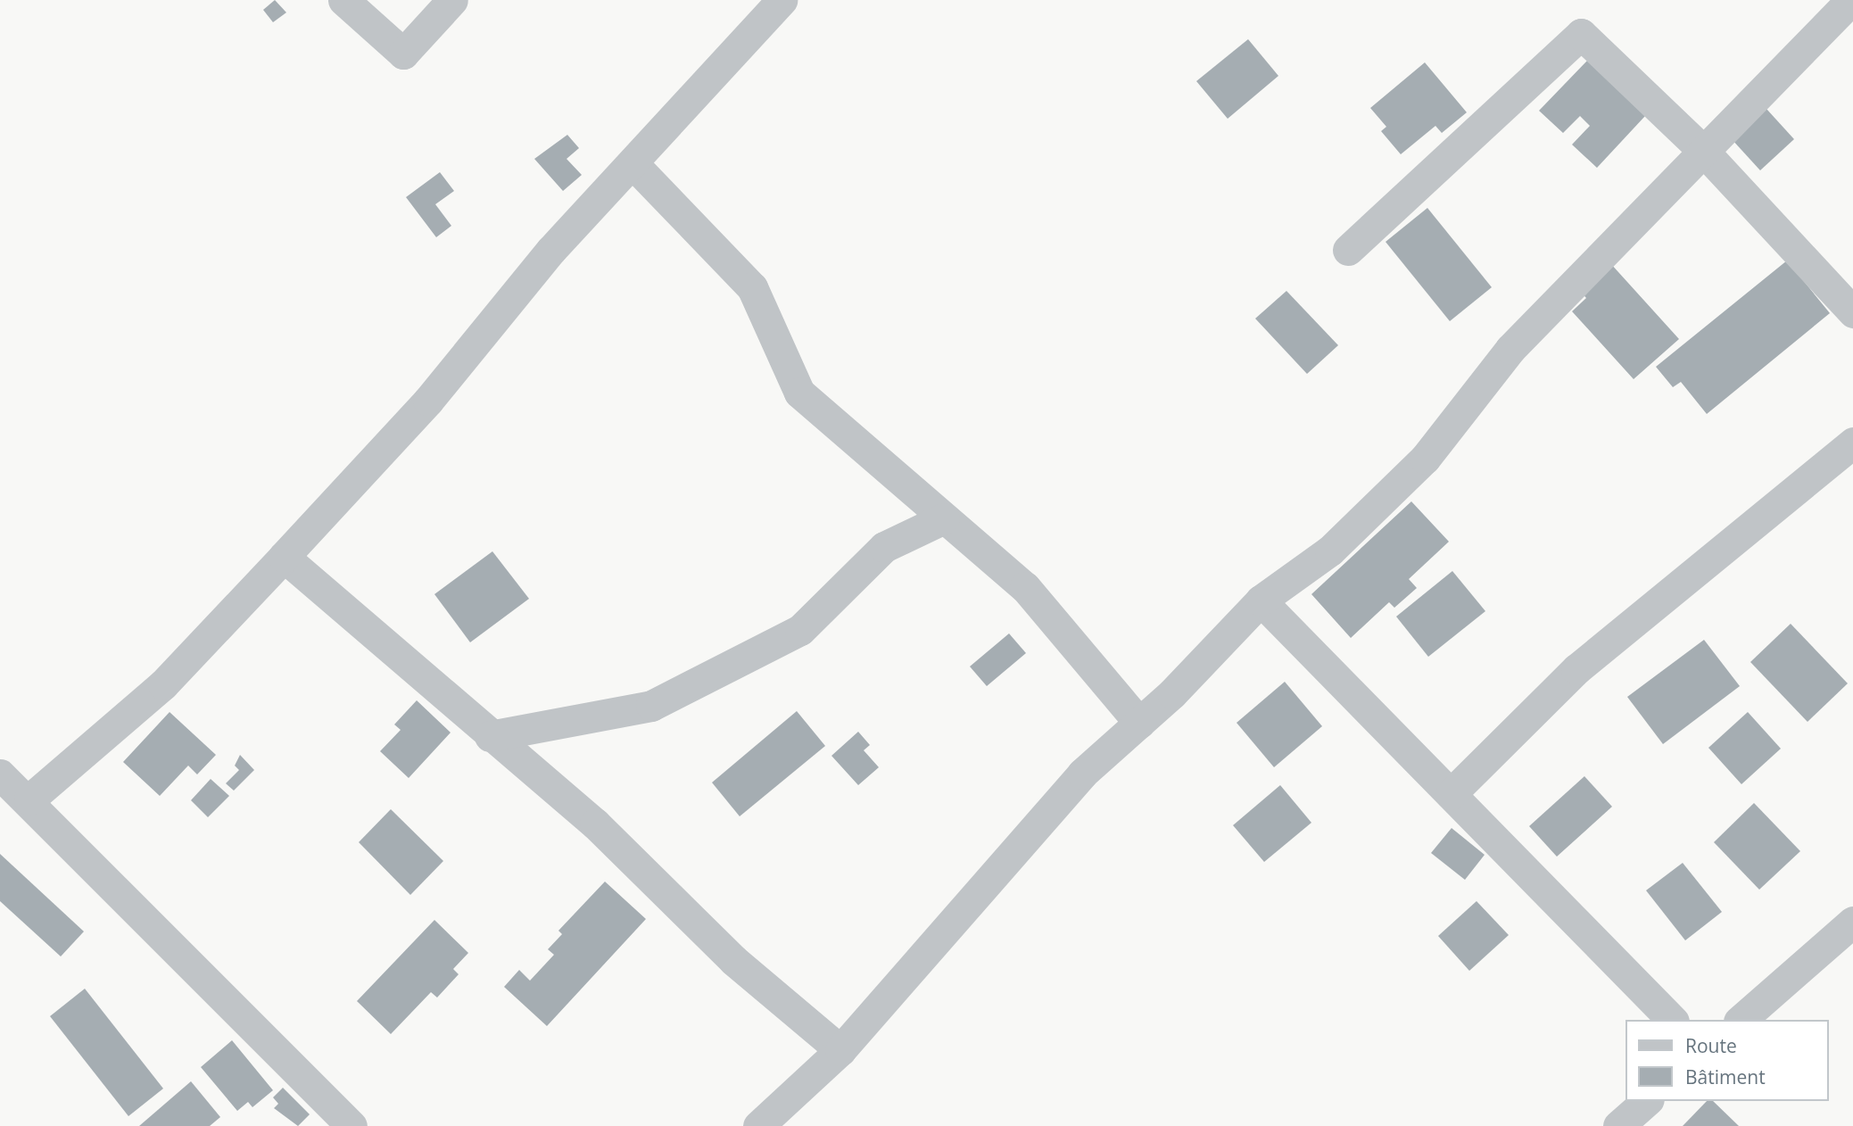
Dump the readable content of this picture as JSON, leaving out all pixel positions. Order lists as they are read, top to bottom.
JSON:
{
  "legend": ["Route", "Bâtiment"]
}
